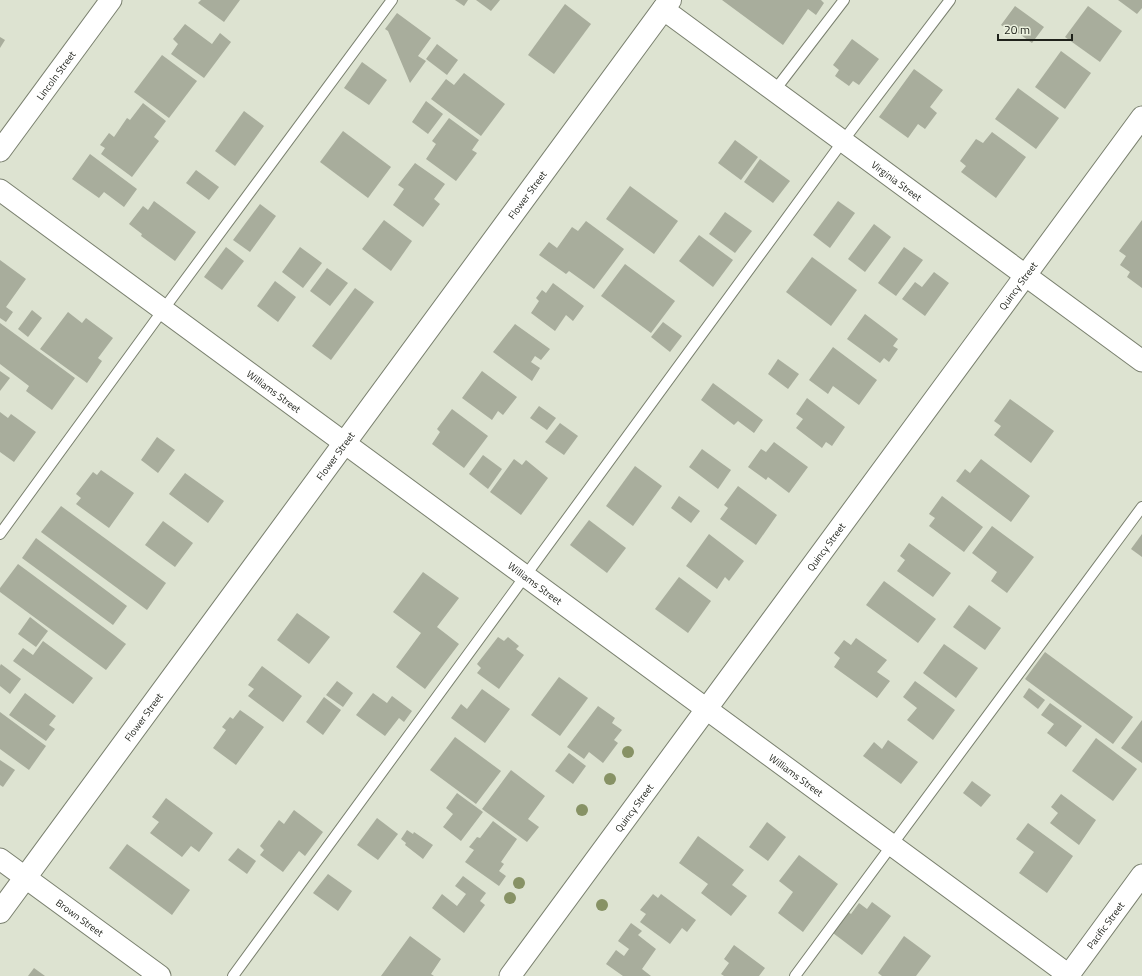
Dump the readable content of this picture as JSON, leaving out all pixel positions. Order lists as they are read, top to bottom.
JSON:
{
  "streets": {
    "street": [
      "Lincoln Street",
      "Virginia Street",
      "Flower Street",
      "Quincy Street",
      "Williams Street",
      "Brown Street",
      "Pacific Street"
    ]
  },
  "crossings": [
    ["Virginia Street", "Flower Street"],
    ["Virginia Street", "Quincy Street"],
    ["Flower Street", "Williams Street"],
    ["Flower Street", "Brown Street"],
    ["Quincy Street", "Williams Street"],
    ["Williams Street", "Pacific Street"]
  ],
  "scale_bar": "20 m"
}
